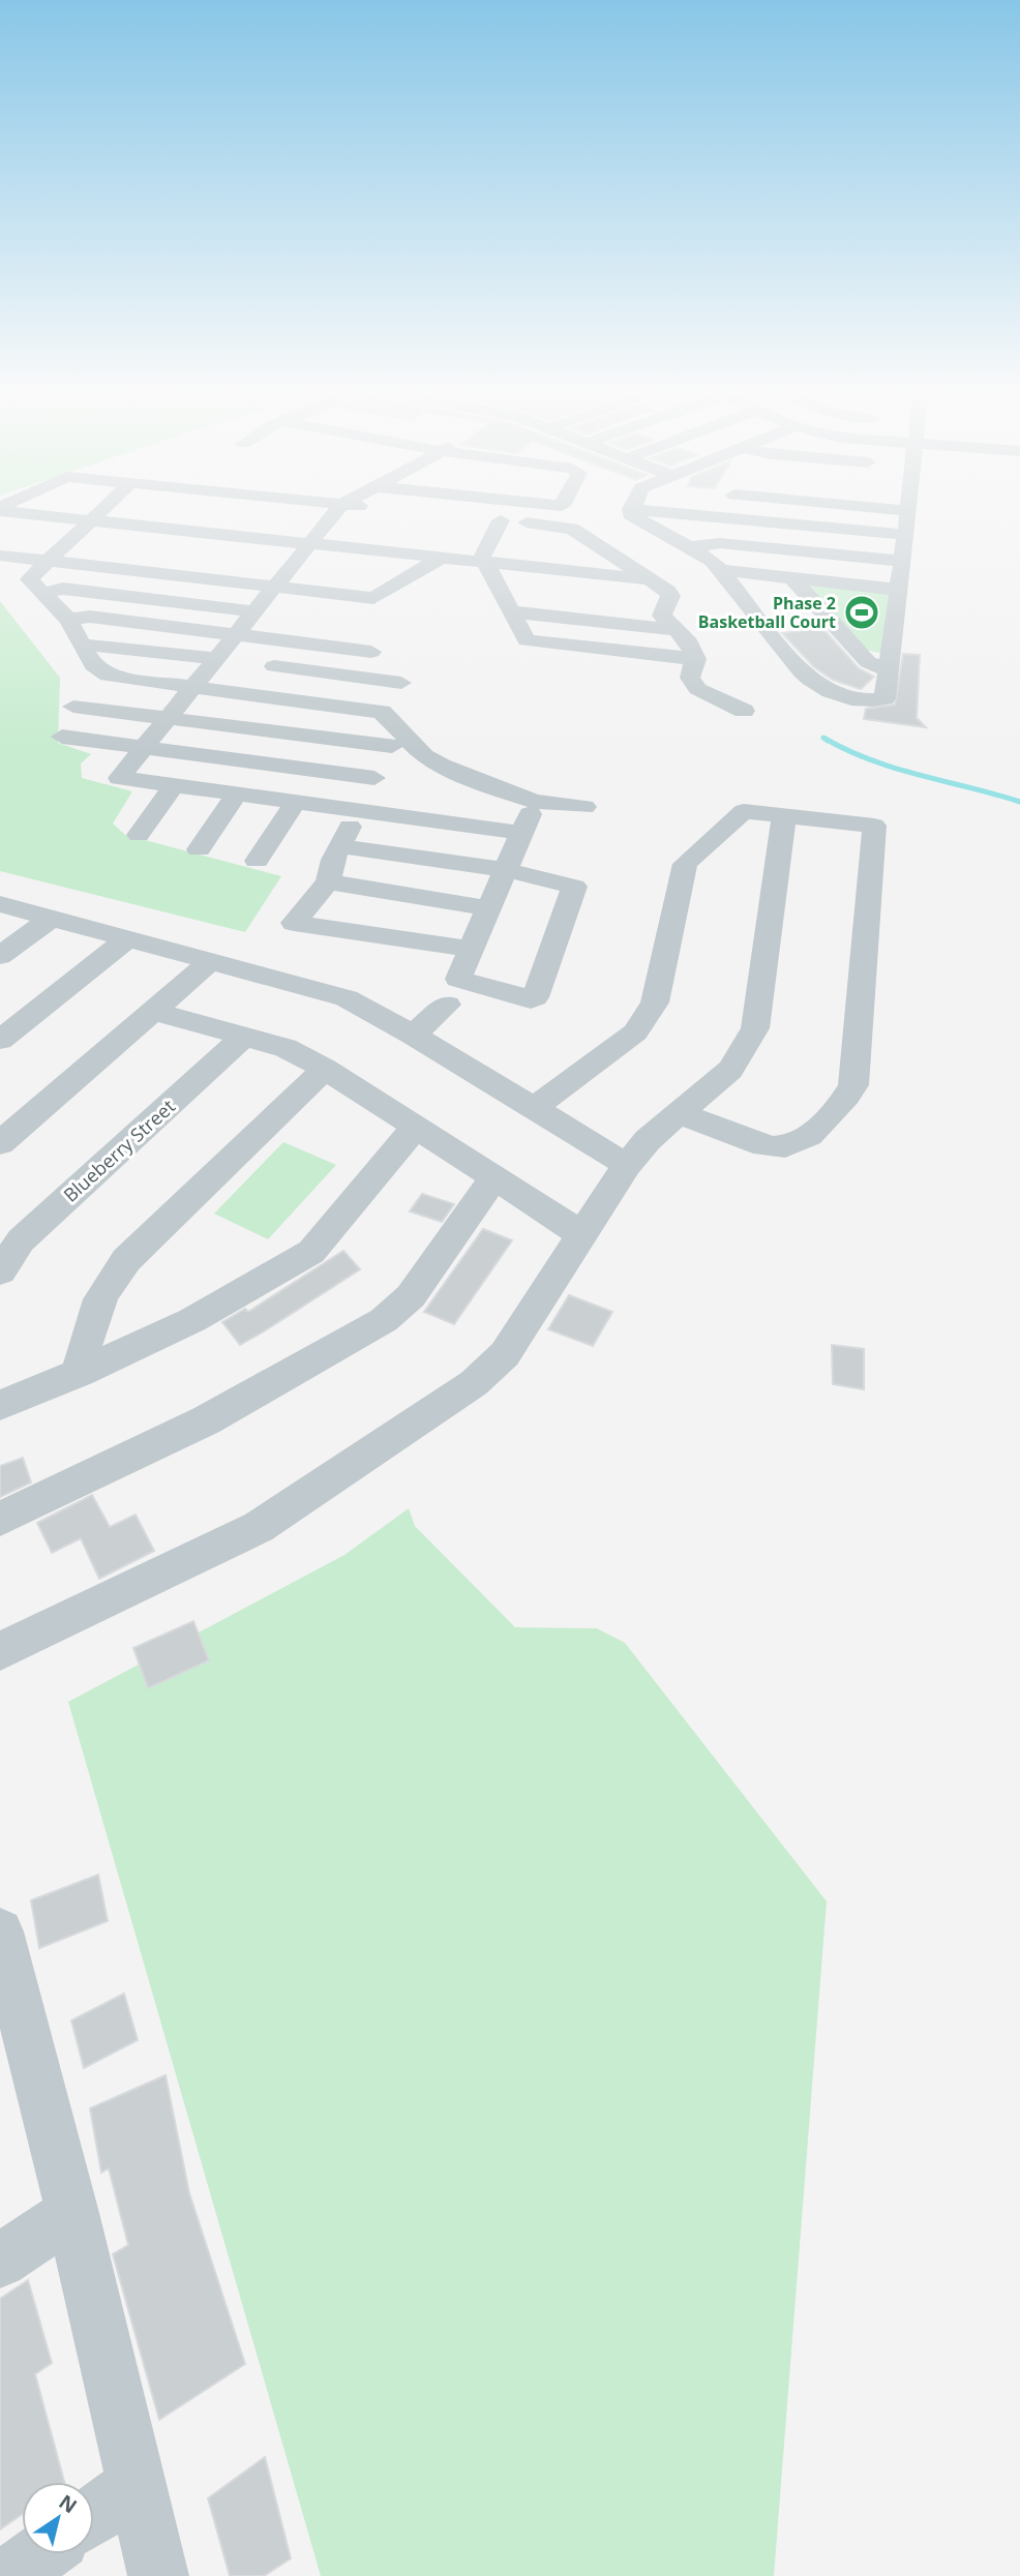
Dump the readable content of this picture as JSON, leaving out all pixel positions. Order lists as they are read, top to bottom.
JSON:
{
  "streets": {
    "street": ["Blueberry Street"]
  },
  "places": {
    "sports": ["Phase 2 Basketball Court"]
  },
  "north": "top right"
}
